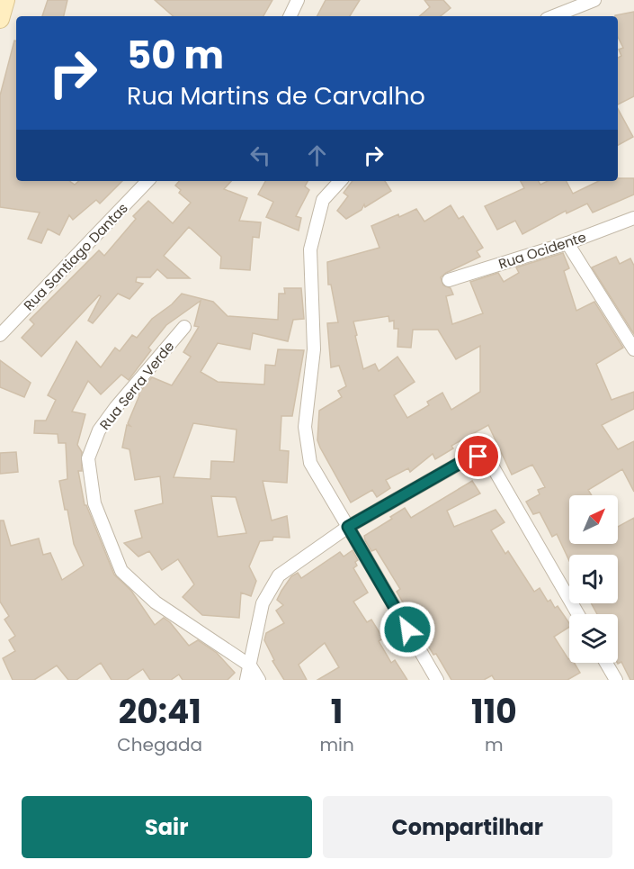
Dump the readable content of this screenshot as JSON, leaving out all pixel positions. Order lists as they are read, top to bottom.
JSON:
{
  "streets": {
    "street": ["Rua Ocidente", "Rua Santiago Dantas", "Rua Serra Verde"]
  },
  "north": "top right",
  "page": {
    "turn": ["50 m", "Rua Martins de Carvalho"],
    "eta": [
      "20:41",
      "Chegada",
      "1",
      "min",
      "110",
      "m"
    ],
    "buttons": ["Sair", "Compartilhar"]
  }
}
